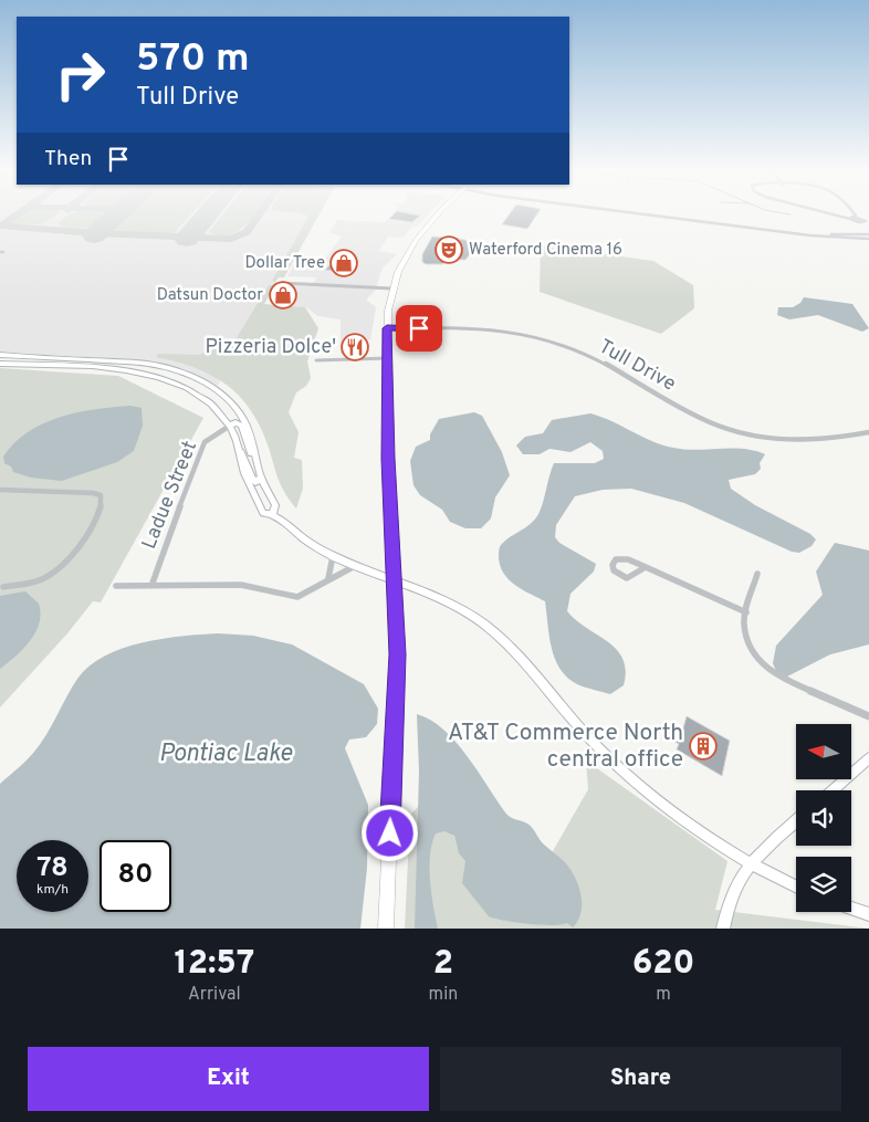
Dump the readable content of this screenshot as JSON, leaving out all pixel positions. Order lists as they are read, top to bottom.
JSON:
{
  "streets": {
    "street": ["Tull Drive", "Ladue Street"]
  },
  "water": ["Pontiac Lake"],
  "places": {
    "theatre": ["Waterford Cinema 16"],
    "shop": ["Dollar Tree", "Datsun Doctor"],
    "restaurant": ["Pizzeria Dolce'"],
    "building": ["AT&T Commerce North central office"]
  },
  "north": "left",
  "page": {
    "turn": ["570 m", "Tull Drive"],
    "then": "Then",
    "speed": "78 km/h",
    "limit": "80",
    "eta": [
      "12:57",
      "Arrival",
      "2",
      "min",
      "620",
      "m"
    ],
    "buttons": ["Exit", "Share"]
  }
}
